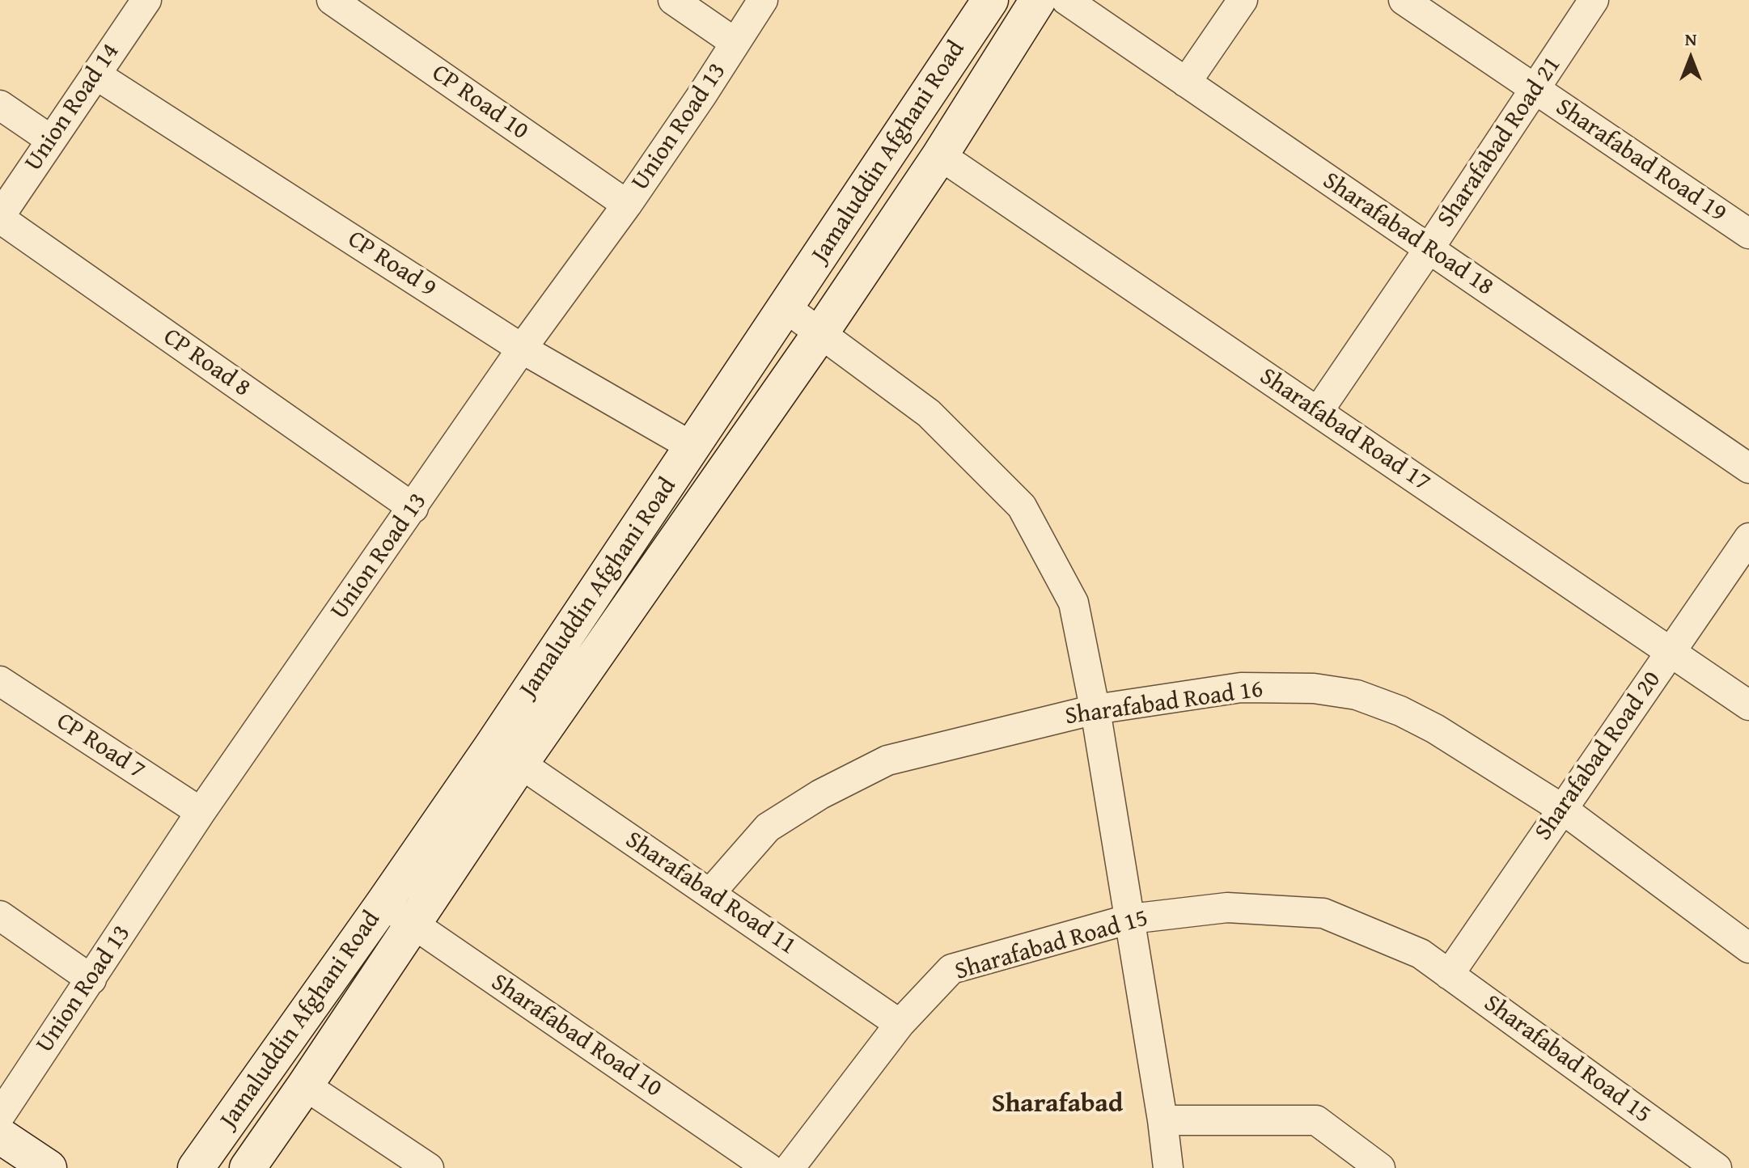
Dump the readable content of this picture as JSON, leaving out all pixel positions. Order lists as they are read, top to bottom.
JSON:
{
  "streets": {
    "main road": ["Jamaluddin Afghani Road"],
    "street": [
      "CP Road 10",
      "Union Road 14",
      "Union Road 13",
      "Sharafabad Road 21",
      "Sharafabad Road 19",
      "Sharafabad Road 18",
      "CP Road 9",
      "CP Road 8",
      "Sharafabad Road 17",
      "Sharafabad Road 16",
      "CP Road 7",
      "Sharafabad Road 20",
      "Sharafabad Road 11",
      "Sharafabad Road 15",
      "Sharafabad Road 10"
    ]
  },
  "crossings": [
    ["CP Road 10", "Union Road 13"],
    ["Union Road 14", "CP Road 9"],
    ["Union Road 14", "CP Road 8"],
    ["Union Road 13", "CP Road 9"],
    ["Union Road 13", "CP Road 8"],
    ["Union Road 13", "CP Road 7"],
    ["Sharafabad Road 21", "Sharafabad Road 19"],
    ["Sharafabad Road 21", "Sharafabad Road 18"],
    ["Sharafabad Road 21", "Sharafabad Road 17"],
    ["Jamaluddin Afghani Road", "CP Road 9"],
    ["Jamaluddin Afghani Road", "Sharafabad Road 17"],
    ["Jamaluddin Afghani Road", "Sharafabad Road 11"],
    ["Jamaluddin Afghani Road", "Sharafabad Road 10"],
    ["Sharafabad Road 17", "Sharafabad Road 20"],
    ["Sharafabad Road 16", "Sharafabad Road 20"],
    ["Sharafabad Road 16", "Sharafabad Road 11"],
    ["Sharafabad Road 20", "Sharafabad Road 15"],
    ["Sharafabad Road 11", "Sharafabad Road 15"]
  ],
  "districts": ["Sharafabad"],
  "north": "top"
}
